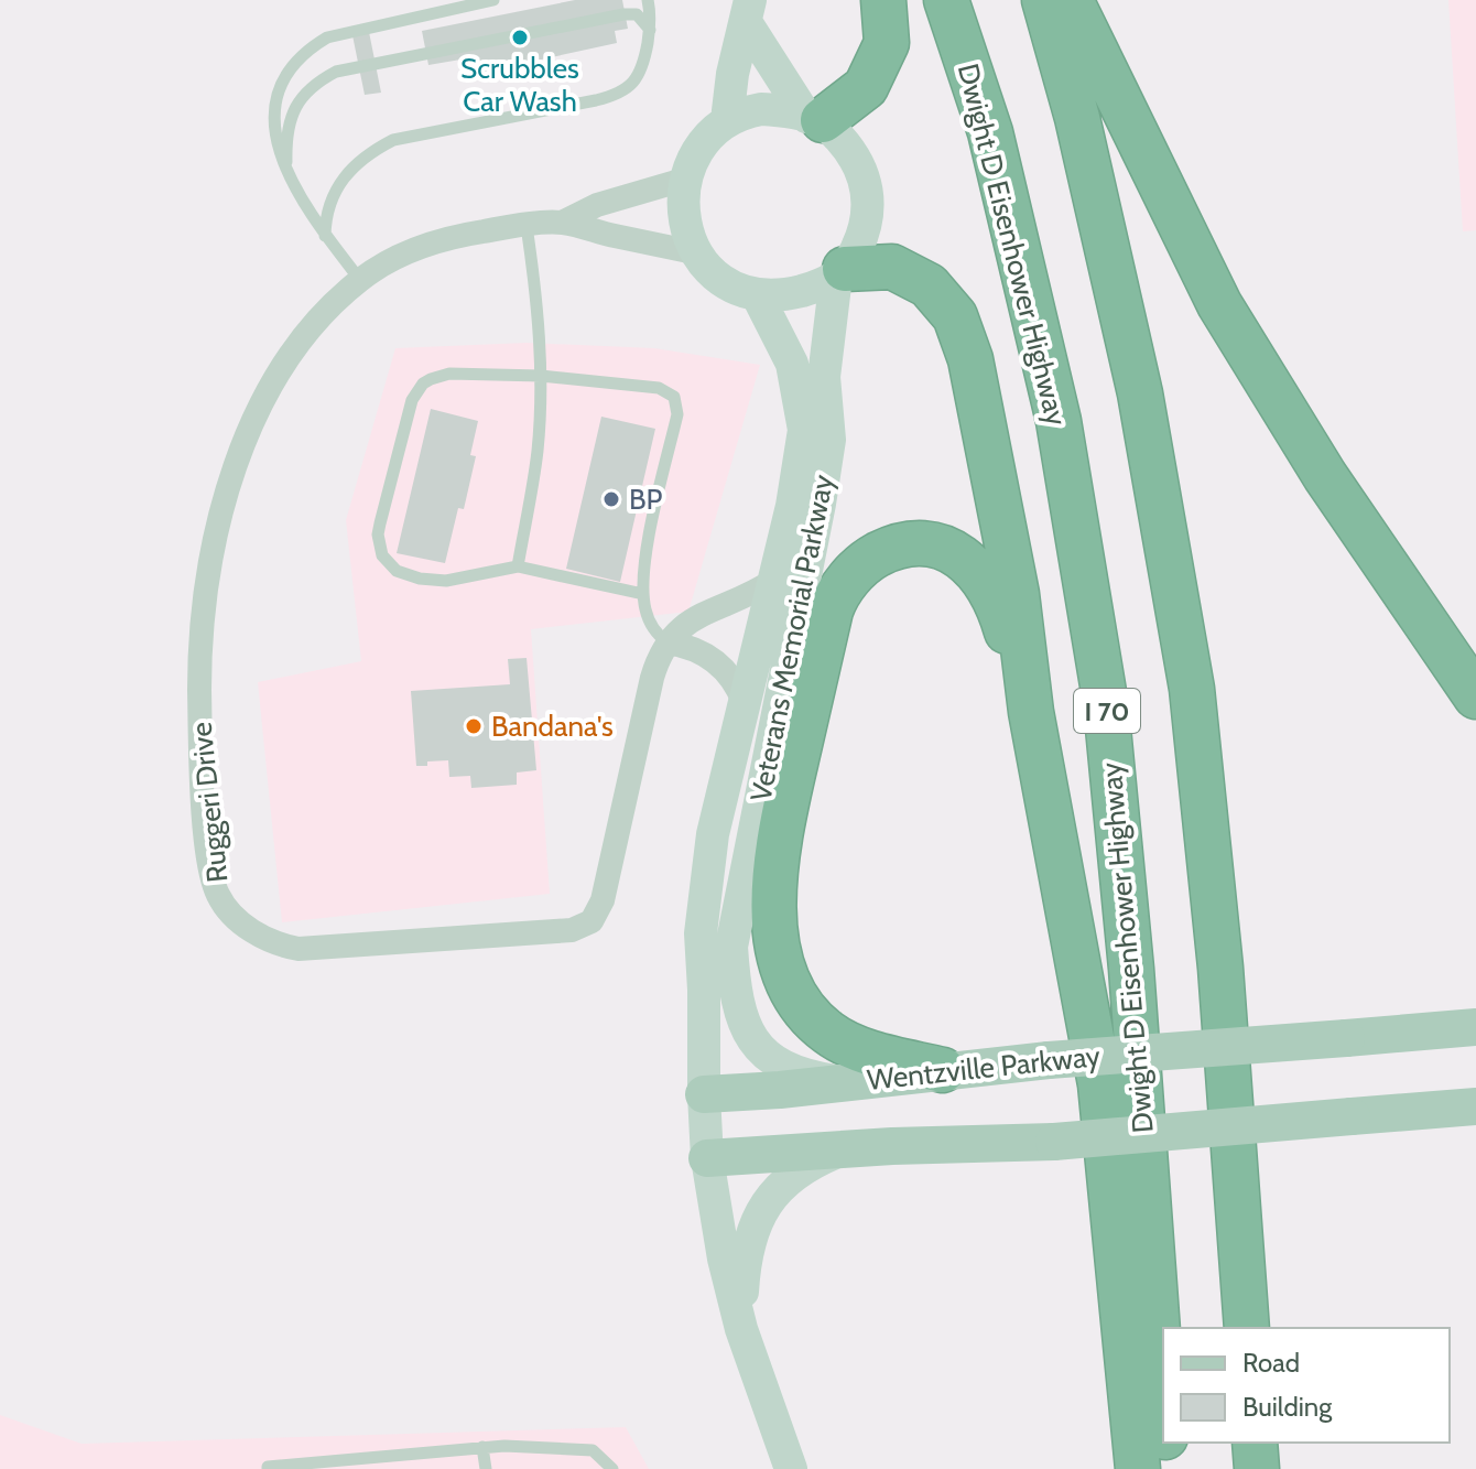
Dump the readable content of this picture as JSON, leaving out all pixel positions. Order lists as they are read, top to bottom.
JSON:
{
  "streets": {
    "highway": ["Dwight D Eisenhower Highway", "I 70"],
    "main road": ["Wentzville Parkway"],
    "street": ["Veterans Memorial Parkway", "Ruggeri Drive"]
  },
  "crossings": [
    ["Veterans Memorial Parkway", "Ruggeri Drive"],
    ["Veterans Memorial Parkway", "Wentzville Parkway"]
  ],
  "places": ["Scrubbles Car Wash", "BP", "Bandana's"],
  "legend": ["Road", "Building"]
}
